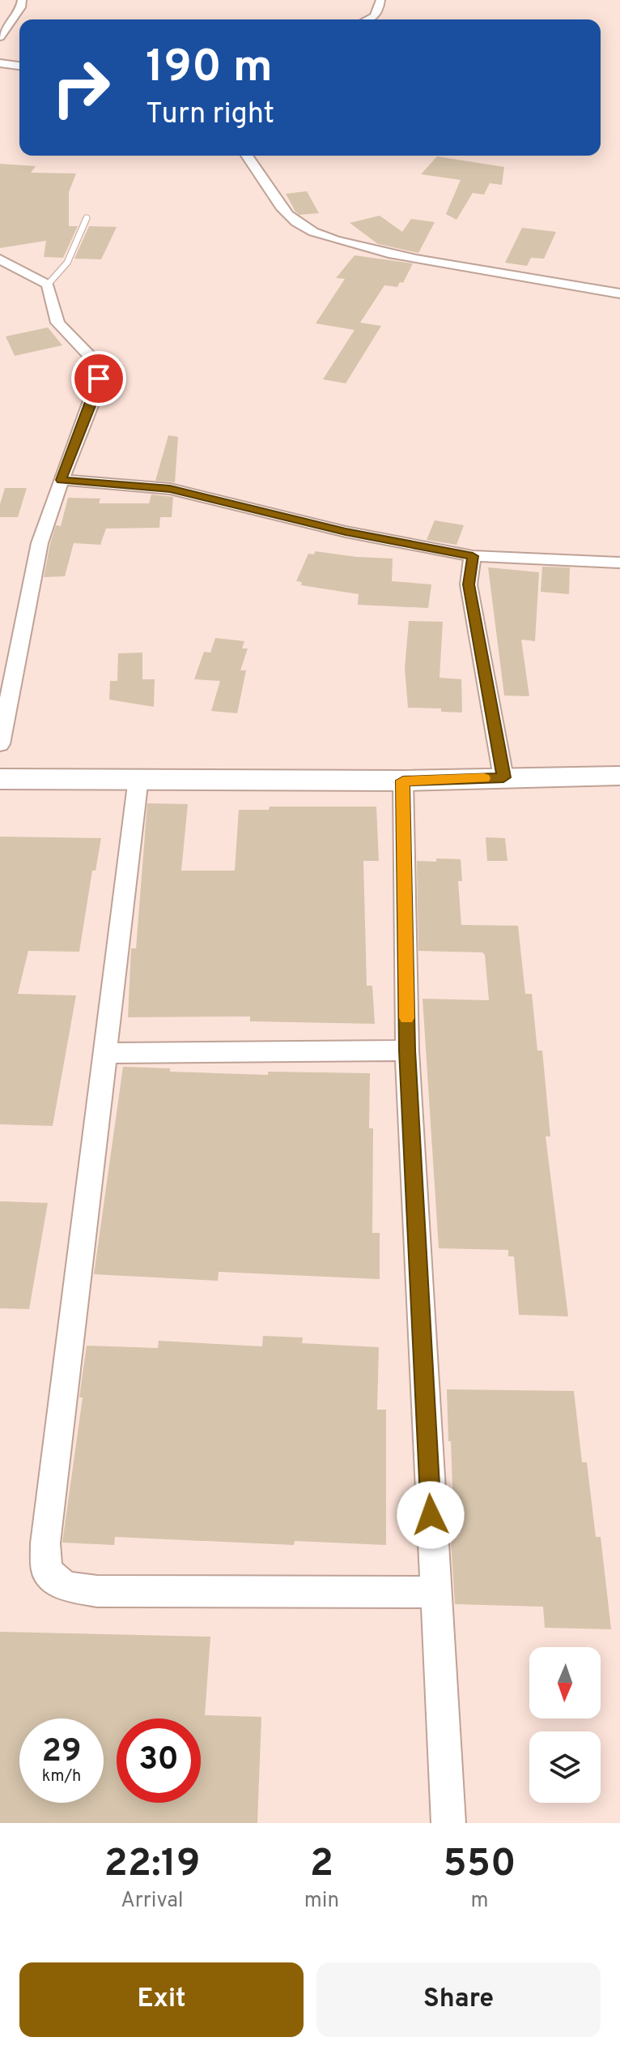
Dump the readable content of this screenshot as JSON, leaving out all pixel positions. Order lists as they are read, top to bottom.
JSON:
{
  "north": "bottom",
  "page": {
    "turn": ["190 m", "Turn right"],
    "speed": "29 km/h",
    "limit": "30",
    "eta": [
      "22:19",
      "Arrival",
      "2",
      "min",
      "550",
      "m"
    ],
    "buttons": ["Exit", "Share"]
  }
}
